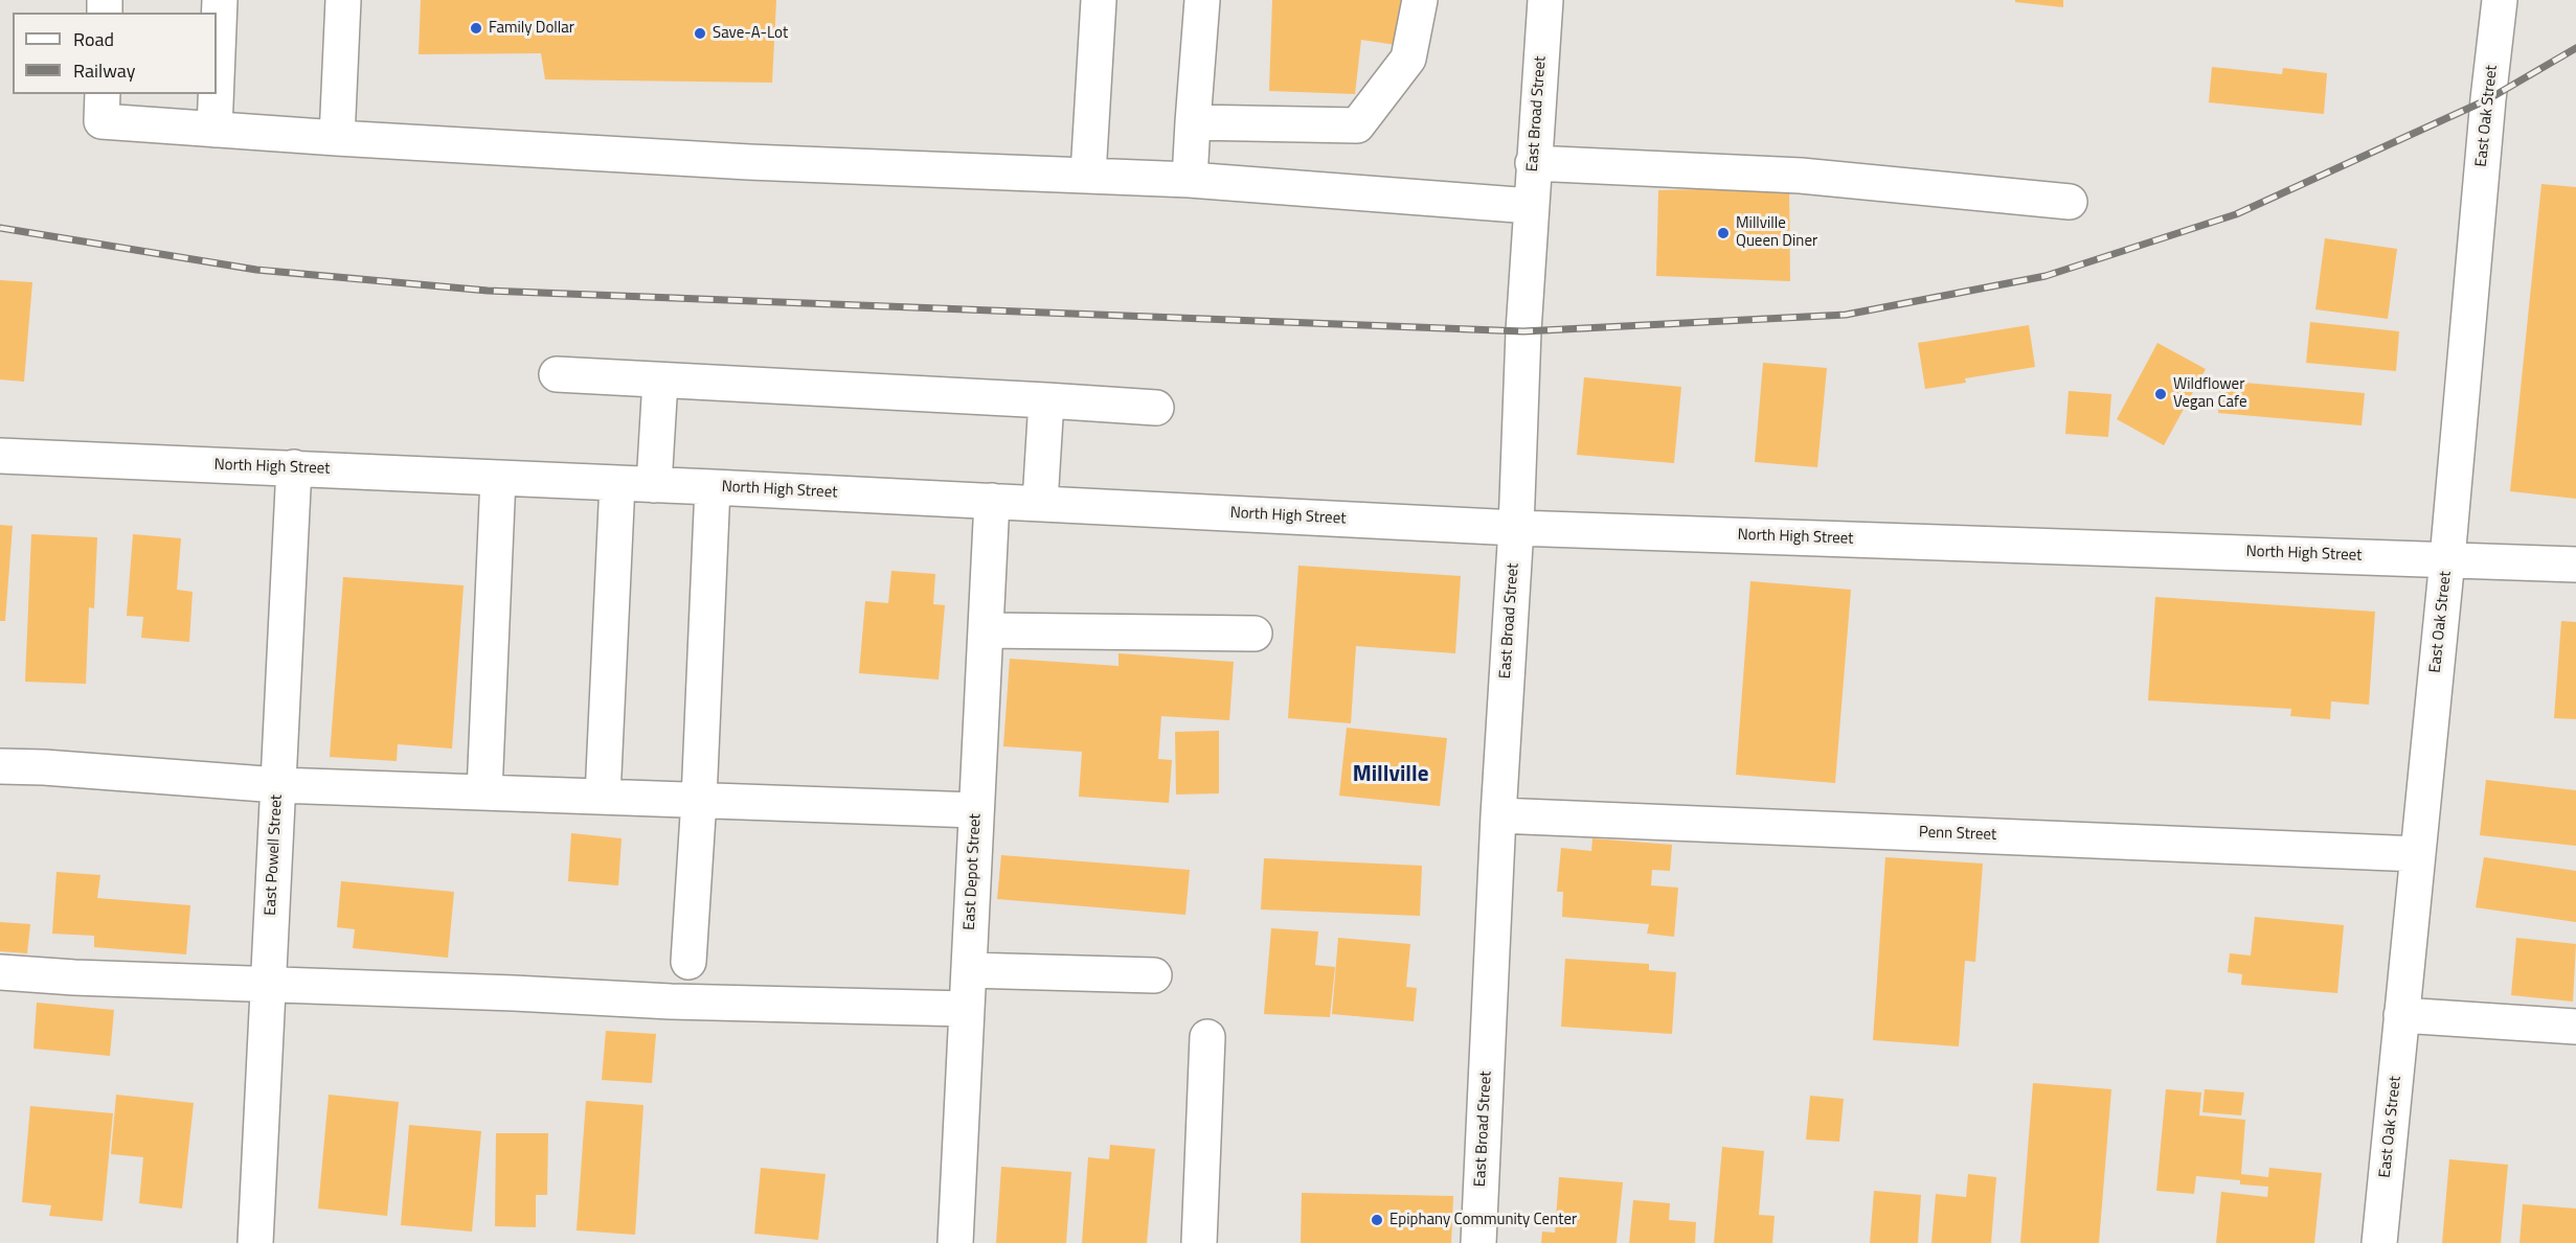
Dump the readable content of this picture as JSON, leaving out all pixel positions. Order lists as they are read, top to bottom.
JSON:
{
  "streets": {
    "street": [
      "East Broad Street",
      "East Oak Street",
      "North High Street",
      "Penn Street",
      "East Powell Street",
      "East Depot Street"
    ]
  },
  "crossings": [
    ["East Broad Street", "North High Street"],
    ["East Broad Street", "Penn Street"],
    ["East Oak Street", "North High Street"],
    ["East Oak Street", "Penn Street"],
    ["North High Street", "East Powell Street"],
    ["North High Street", "East Depot Street"]
  ],
  "districts": ["Millville"],
  "places": [
    "Family Dollar",
    "Save-A-Lot",
    "Millville Queen Diner",
    "Wildflower Vegan Cafe",
    "Epiphany Community Center"
  ],
  "legend": ["Road", "Railway"]
}
